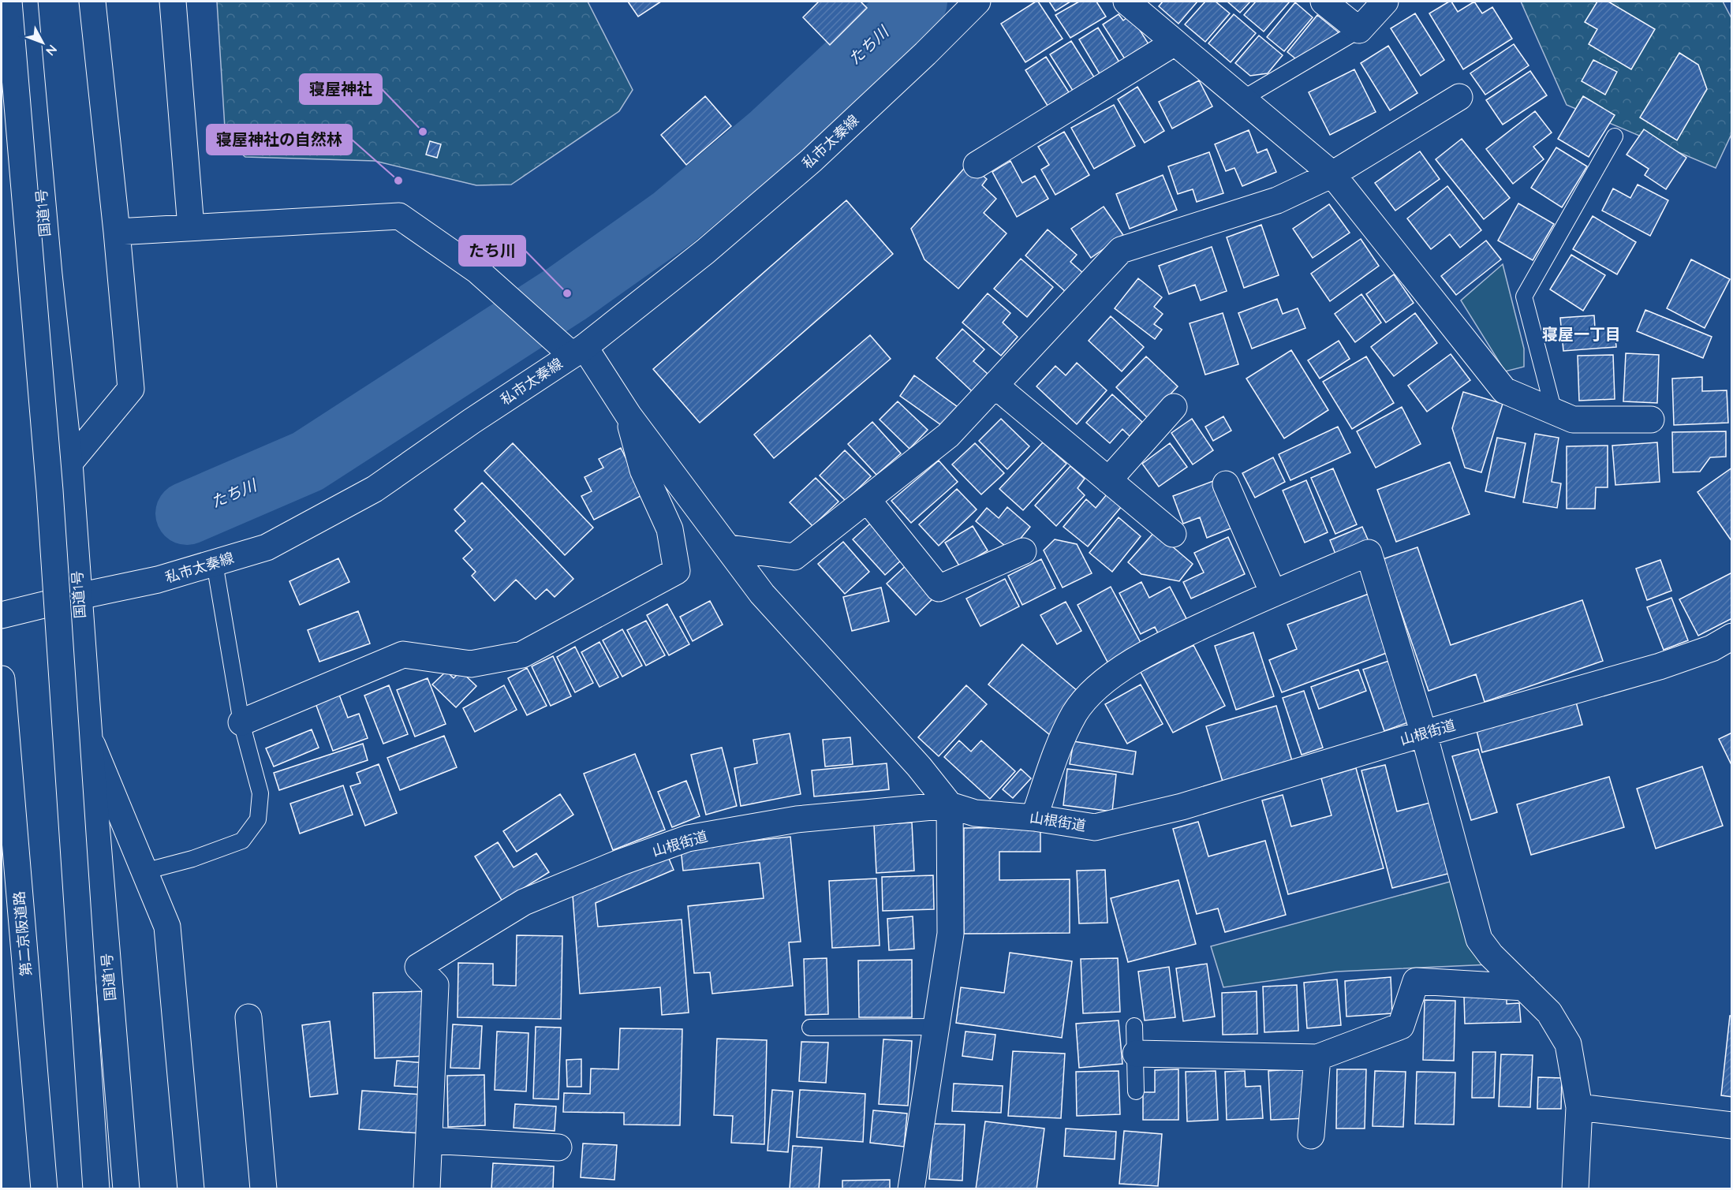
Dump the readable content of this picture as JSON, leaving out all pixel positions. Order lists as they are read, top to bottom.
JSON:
{
  "streets": {
    "main road": [
      "私市太秦線",
      "国道1号",
      "山根街道",
      "第二京阪道路"
    ]
  },
  "crossings": [
    ["私市太秦線", "国道1号"]
  ],
  "districts": ["寝屋一丁目"],
  "water": ["たち川"],
  "places": ["寝屋神社", "寝屋神社の自然林", "たち川"],
  "north": "bottom right"
}
